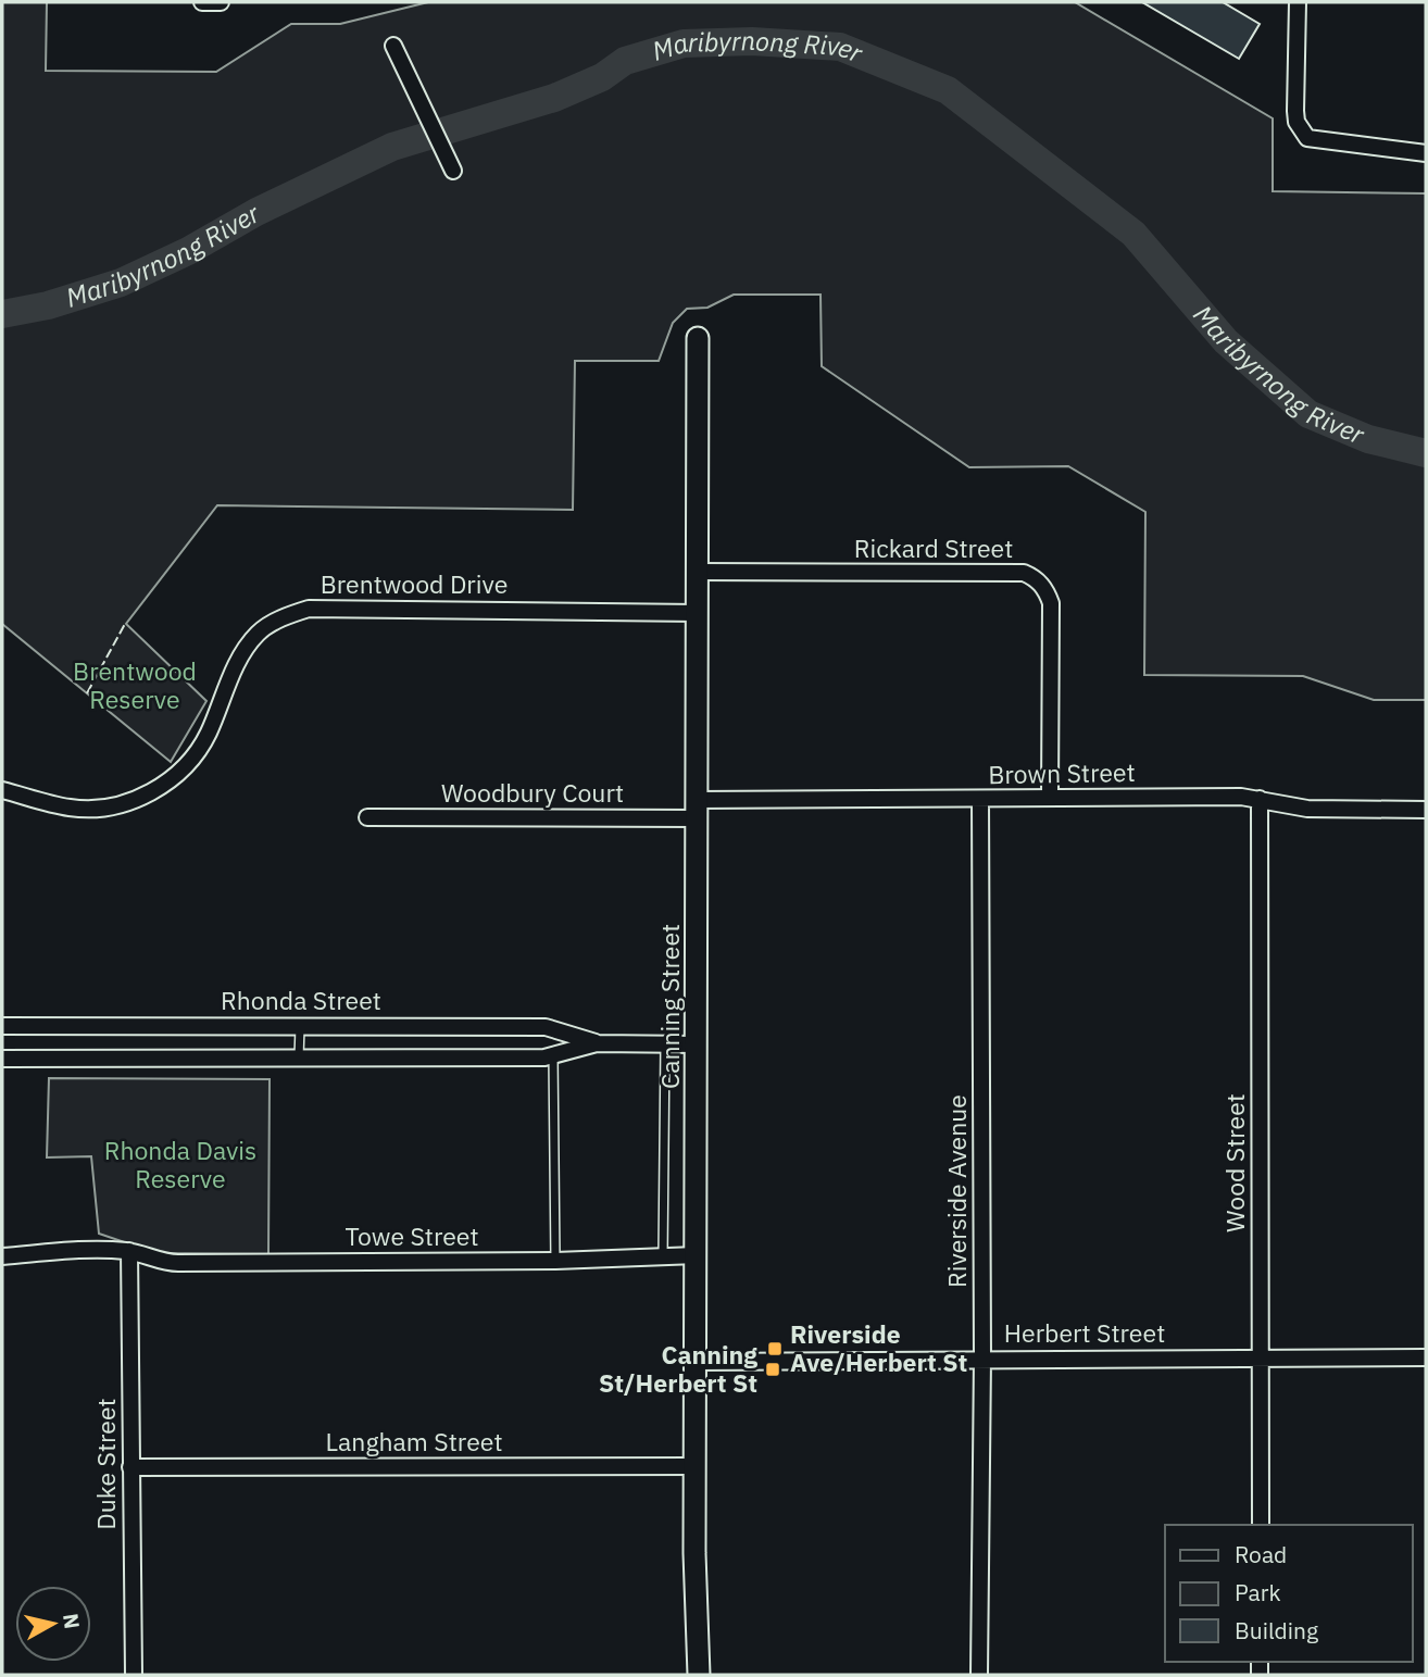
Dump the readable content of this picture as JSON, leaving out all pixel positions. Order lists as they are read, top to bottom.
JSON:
{
  "streets": {
    "street": [
      "Rickard Street",
      "Brentwood Drive",
      "Brown Street",
      "Woodbury Court",
      "Rhonda Street",
      "Canning Street",
      "Wood Street",
      "Riverside Avenue",
      "Towe Street",
      "Herbert Street",
      "Langham Street",
      "Duke Street"
    ]
  },
  "crossings": [
    ["Rickard Street", "Brown Street"],
    ["Rickard Street", "Canning Street"],
    ["Brentwood Drive", "Canning Street"],
    ["Brown Street", "Woodbury Court"],
    ["Brown Street", "Canning Street"],
    ["Brown Street", "Wood Street"],
    ["Brown Street", "Riverside Avenue"],
    ["Woodbury Court", "Canning Street"],
    ["Rhonda Street", "Canning Street"],
    ["Canning Street", "Towe Street"],
    ["Canning Street", "Herbert Street"],
    ["Canning Street", "Langham Street"],
    ["Wood Street", "Herbert Street"],
    ["Riverside Avenue", "Herbert Street"],
    ["Towe Street", "Duke Street"],
    ["Langham Street", "Duke Street"]
  ],
  "water": ["Maribyrnong River"],
  "parks": ["Brentwood Reserve", "Rhonda Davis Reserve"],
  "places": {
    "transit": ["Riverside Ave/Herbert St", "Canning St/Herbert St"]
  },
  "legend": ["Road", "Park", "Building"],
  "north": "right"
}
